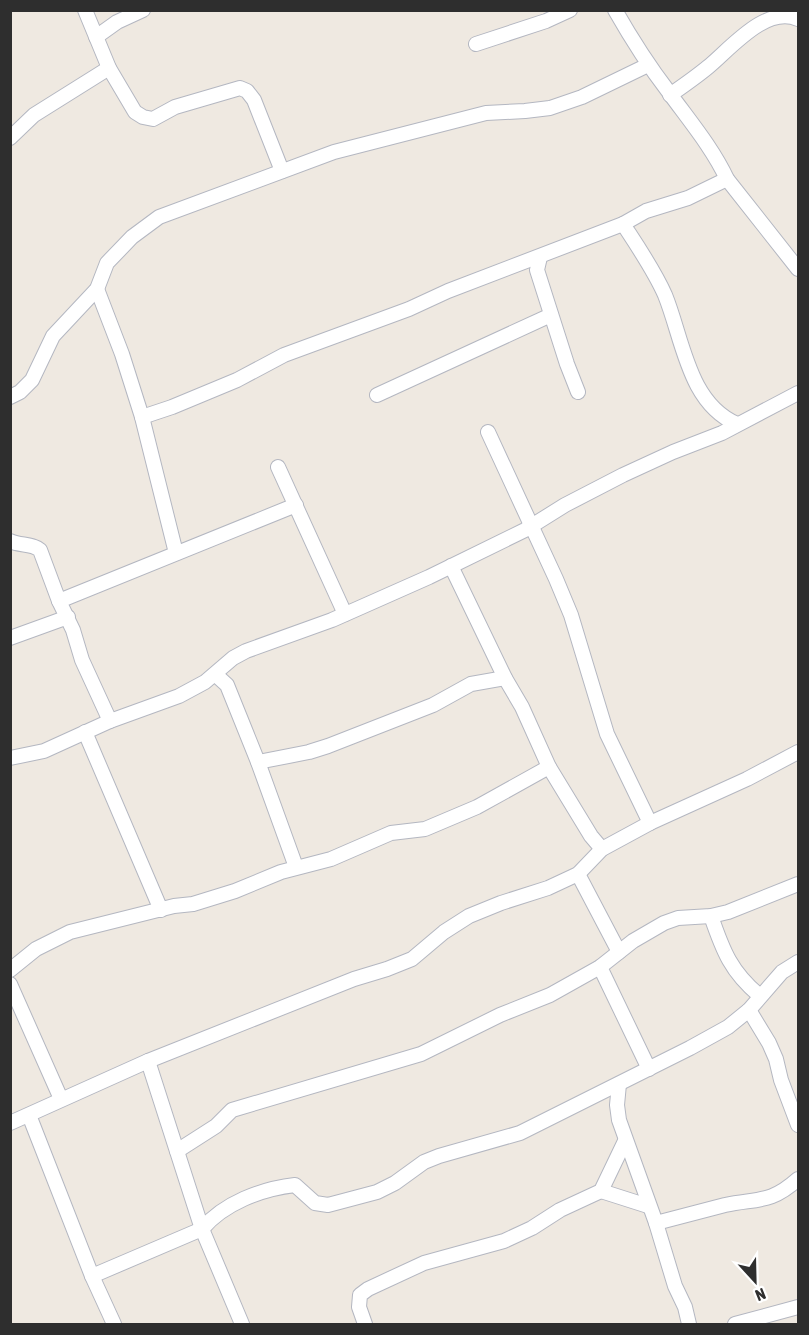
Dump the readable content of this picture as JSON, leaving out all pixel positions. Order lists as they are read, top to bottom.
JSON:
{
  "north": "bottom"
}
